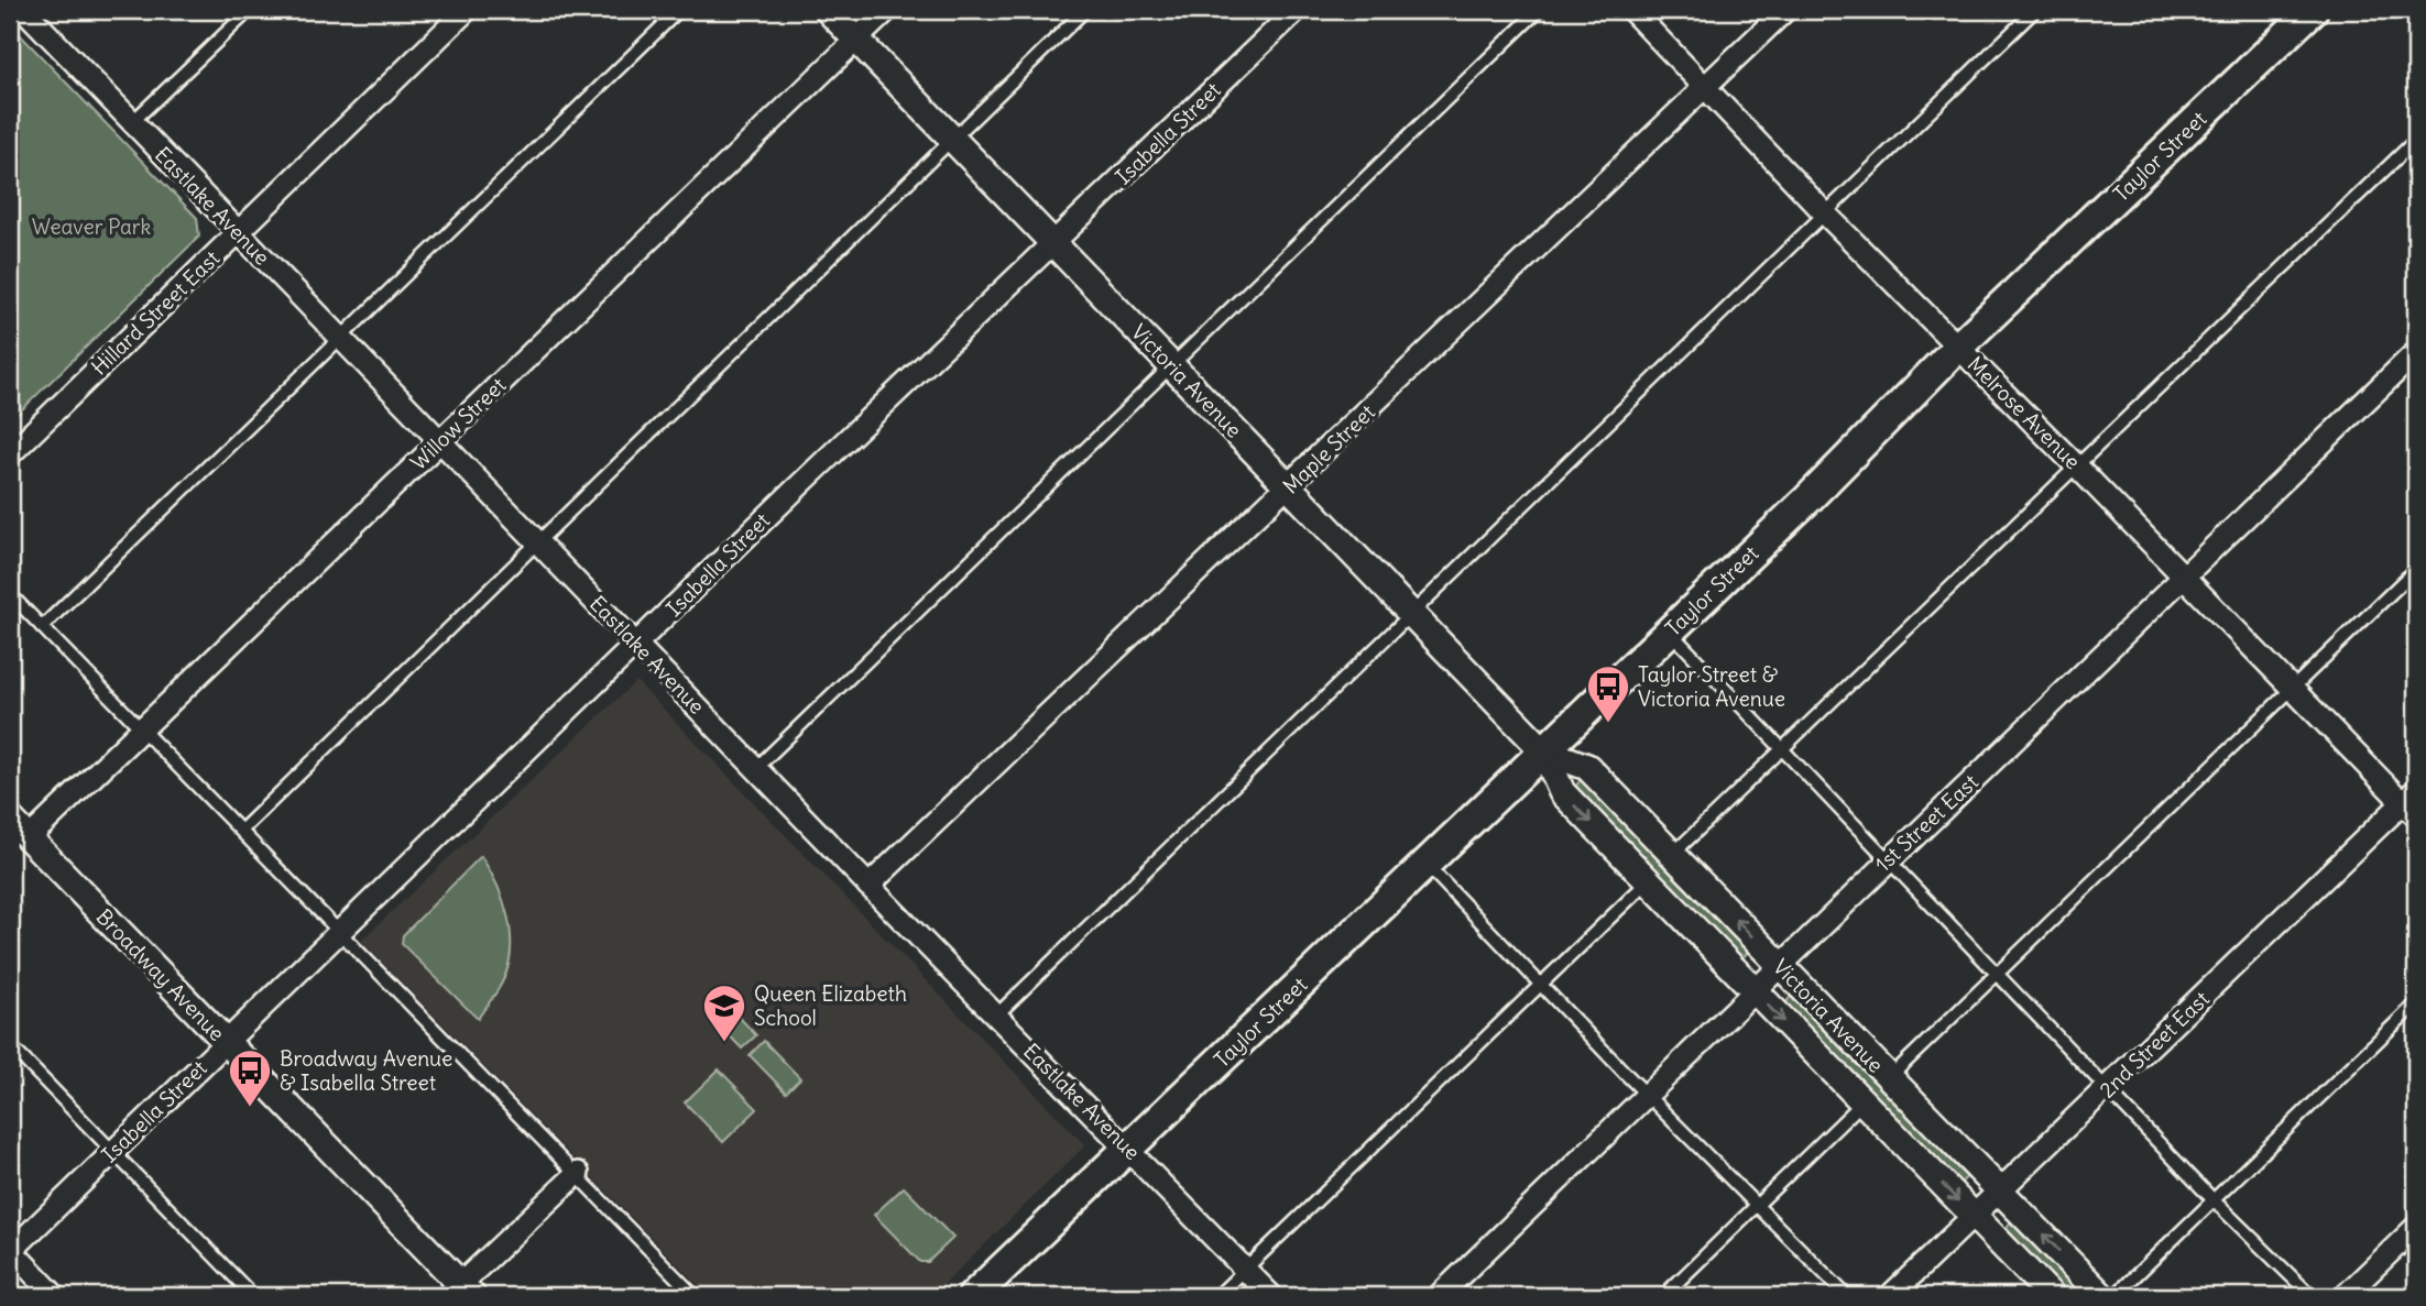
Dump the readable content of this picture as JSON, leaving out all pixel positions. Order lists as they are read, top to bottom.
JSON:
{
  "streets": {
    "main road": ["Taylor Street"],
    "street": [
      "Isabella Street",
      "Eastlake Avenue",
      "Hillard Street East",
      "Victoria Avenue",
      "Melrose Avenue",
      "Willow Street",
      "Maple Street",
      "1st Street East",
      "Broadway Avenue",
      "2nd Street East"
    ]
  },
  "crossings": [
    ["Isabella Street", "Eastlake Avenue"],
    ["Isabella Street", "Victoria Avenue"],
    ["Isabella Street", "Broadway Avenue"],
    ["Taylor Street", "Eastlake Avenue"],
    ["Taylor Street", "Victoria Avenue"],
    ["Taylor Street", "Melrose Avenue"],
    ["Eastlake Avenue", "Hillard Street East"],
    ["Eastlake Avenue", "Willow Street"],
    ["Eastlake Avenue", "Maple Street"],
    ["Victoria Avenue", "Willow Street"],
    ["Victoria Avenue", "Maple Street"],
    ["Victoria Avenue", "1st Street East"],
    ["Victoria Avenue", "2nd Street East"],
    ["Melrose Avenue", "Maple Street"],
    ["Melrose Avenue", "1st Street East"],
    ["Melrose Avenue", "2nd Street East"],
    ["Willow Street", "Broadway Avenue"]
  ],
  "parks": ["Weaver Park"],
  "places": {
    "bus stop": ["Taylor Street & Victoria Avenue", "Broadway Avenue & Isabella Street"],
    "school or university": ["Queen Elizabeth School"]
  }
}
